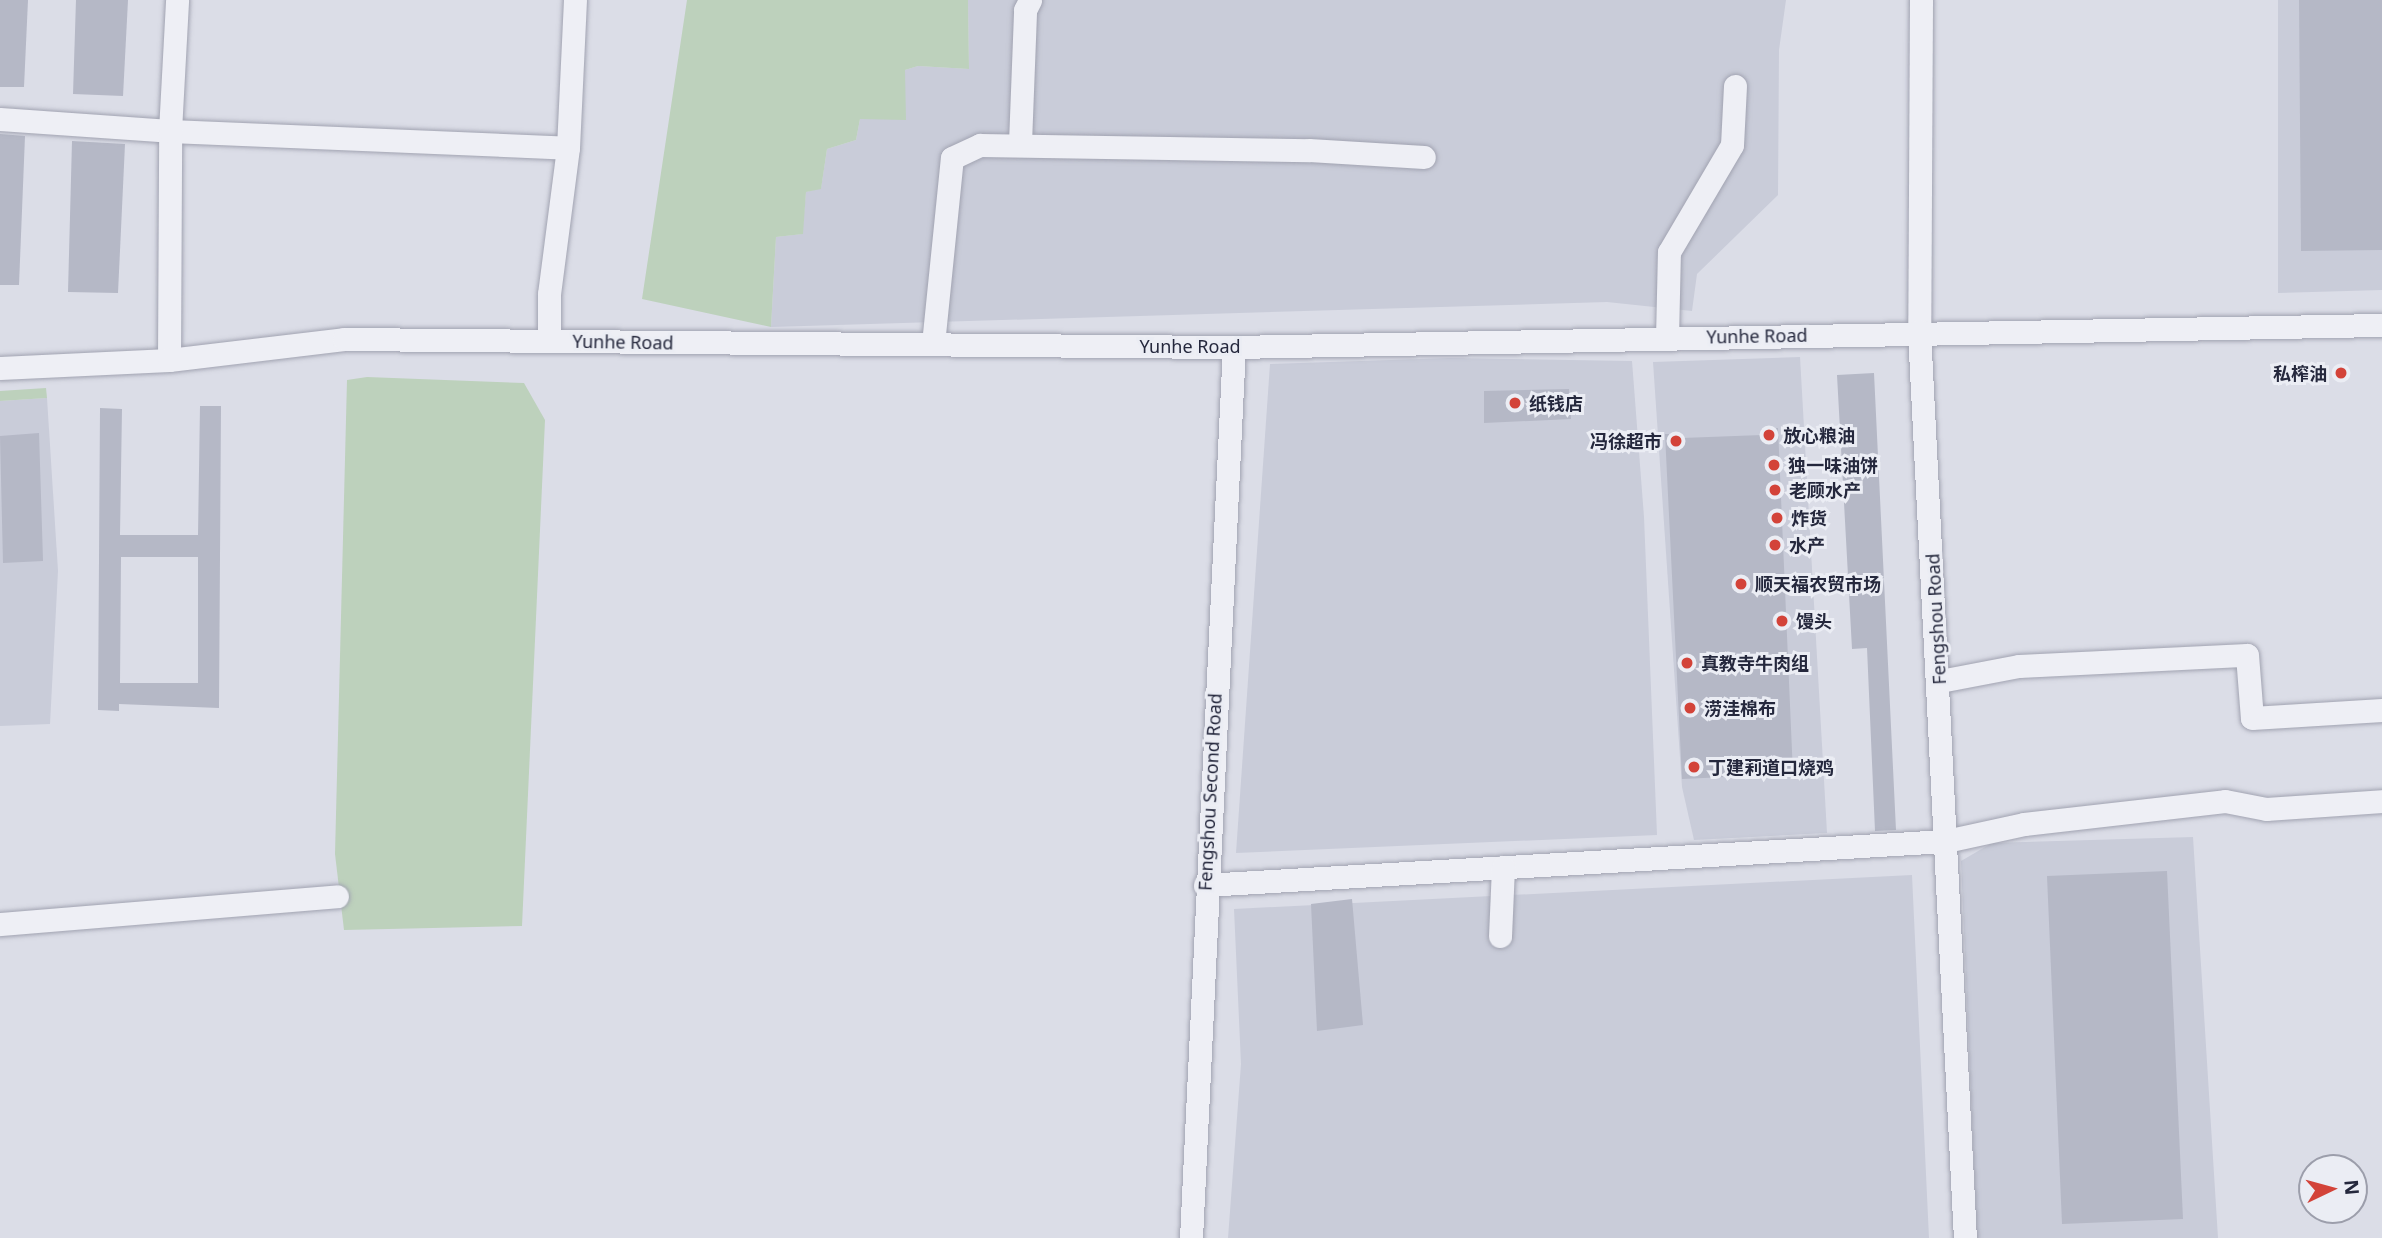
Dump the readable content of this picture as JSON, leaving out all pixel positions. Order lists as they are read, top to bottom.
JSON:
{
  "streets": {
    "street": ["Yunhe Road", "Fengshou Road", "Fengshou Second Road"]
  },
  "crossings": [
    ["Yunhe Road", "Fengshou Road"],
    ["Yunhe Road", "Fengshou Second Road"]
  ],
  "places": [
    "私榨油",
    "纸钱店",
    "放心粮油",
    "冯徐超市",
    "独一味油饼",
    "老顾水产",
    "炸货",
    "水产",
    "顺天福农贸市场",
    "馒头",
    "真教寺牛肉组",
    "涝洼棉布",
    "丁建莉道口烧鸡"
  ],
  "north": "right"
}
